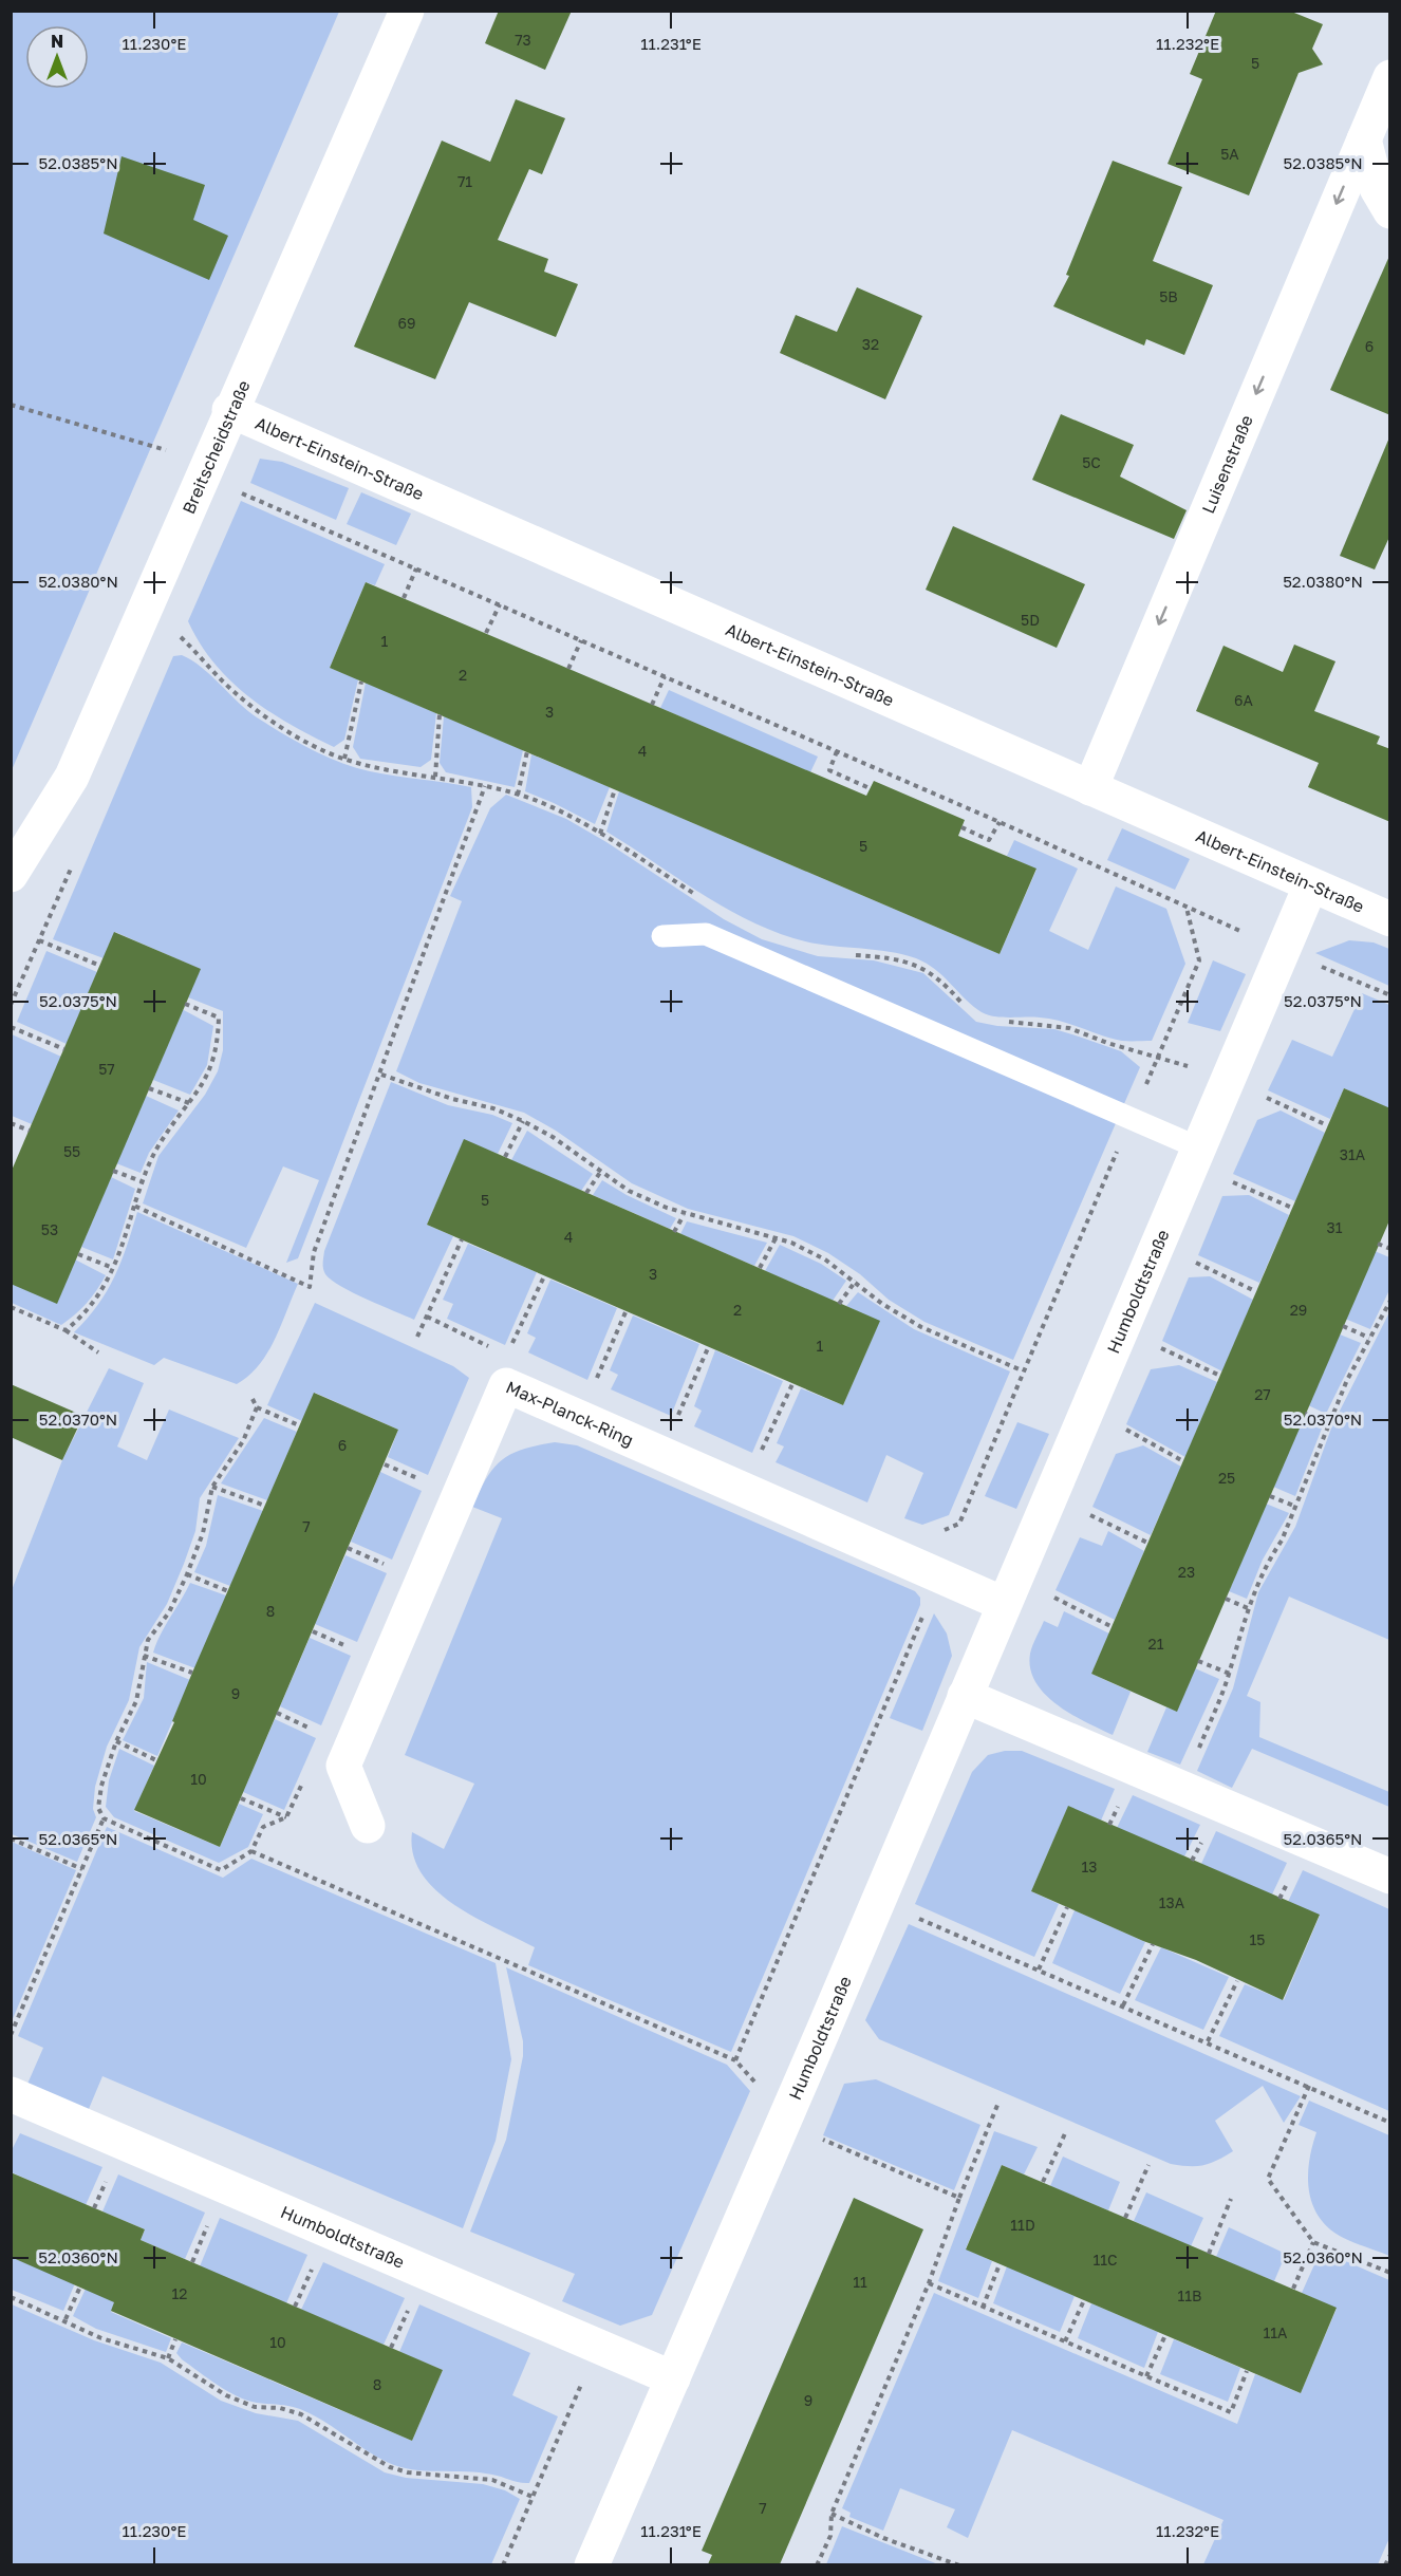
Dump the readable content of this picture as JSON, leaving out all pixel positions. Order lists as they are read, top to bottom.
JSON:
{
  "streets": {
    "street": [
      "Breitscheidstraße",
      "Albert-Einstein-Straße",
      "Luisenstraße",
      "Humboldtstraße",
      "Max-Planck-Ring"
    ]
  },
  "crossings": [
    ["Breitscheidstraße", "Albert-Einstein-Straße"],
    ["Albert-Einstein-Straße", "Luisenstraße"],
    ["Albert-Einstein-Straße", "Humboldtstraße"],
    ["Humboldtstraße", "Max-Planck-Ring"]
  ],
  "one_way": ["Luisenstraße"],
  "house_numbers": [
    "73",
    "5",
    "5A",
    "71",
    "5B",
    "69",
    "32",
    "6",
    "5C",
    "5D",
    "1",
    "2",
    "6A",
    "3",
    "4",
    "5",
    "57",
    "55",
    "31A",
    "5",
    "31",
    "53",
    "4",
    "3",
    "2",
    "29",
    "1",
    "27",
    "6",
    "25",
    "7",
    "23",
    "8",
    "21",
    "9",
    "10",
    "13",
    "13A",
    "15",
    "11D",
    "11C",
    "11",
    "12",
    "11B",
    "11A",
    "10",
    "8",
    "9",
    "7"
  ],
  "north": "top",
  "coordinates": [
    "11.230°E",
    "11.231°E",
    "11.232°E",
    "52.0385°N",
    "52.0380°N",
    "52.0375°N",
    "52.0370°N",
    "52.0365°N",
    "52.0360°N"
  ]
}
